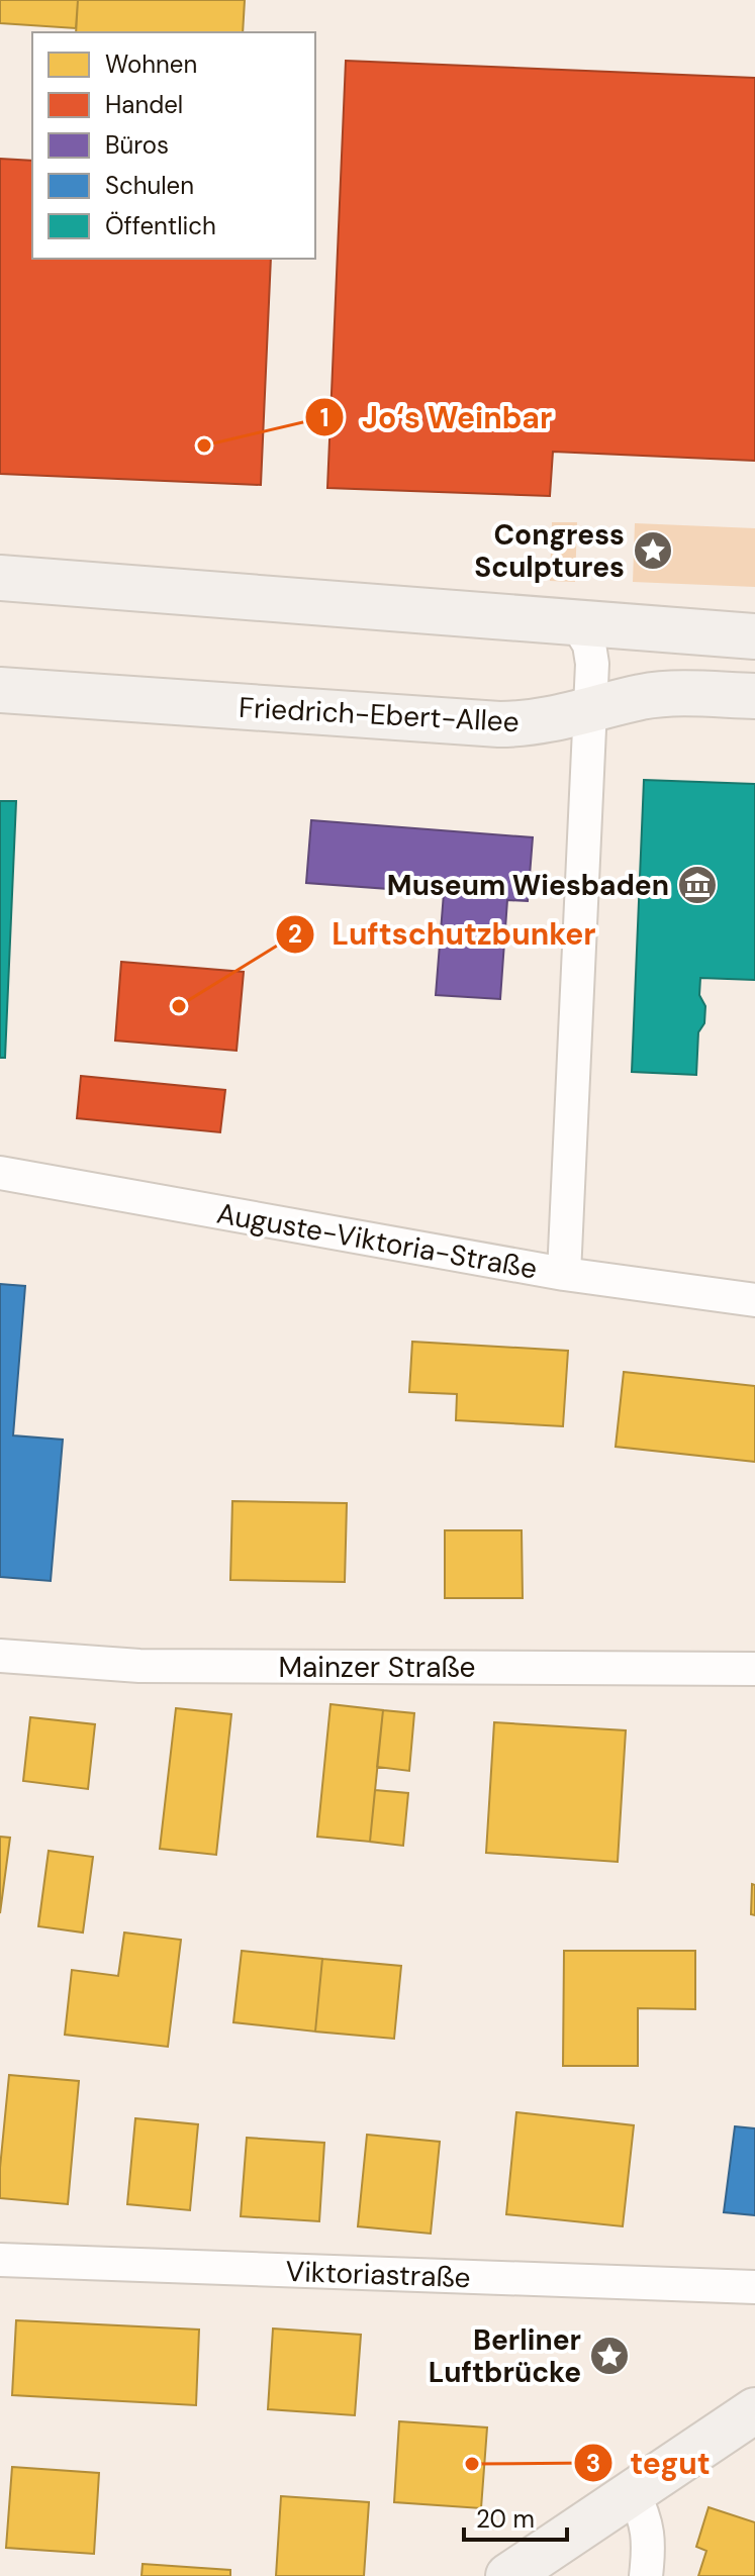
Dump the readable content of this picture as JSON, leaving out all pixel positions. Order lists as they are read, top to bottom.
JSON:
{
  "streets": {
    "street": [
      "Friedrich-Ebert-Allee",
      "Auguste-Viktoria-Straße",
      "Mainzer Straße",
      "Viktoriastraße"
    ]
  },
  "places": {
    "other": ["Jo‘s Weinbar", "Luftschutzbunker", "tegut"],
    "place": ["Congress Sculptures", "Berliner Luftbrücke"],
    "museum": ["Museum Wiesbaden"]
  },
  "legend": [
    "Wohnen",
    "Handel",
    "Büros",
    "Schulen",
    "Öffentlich"
  ],
  "scale_bar": "20 m"
}
